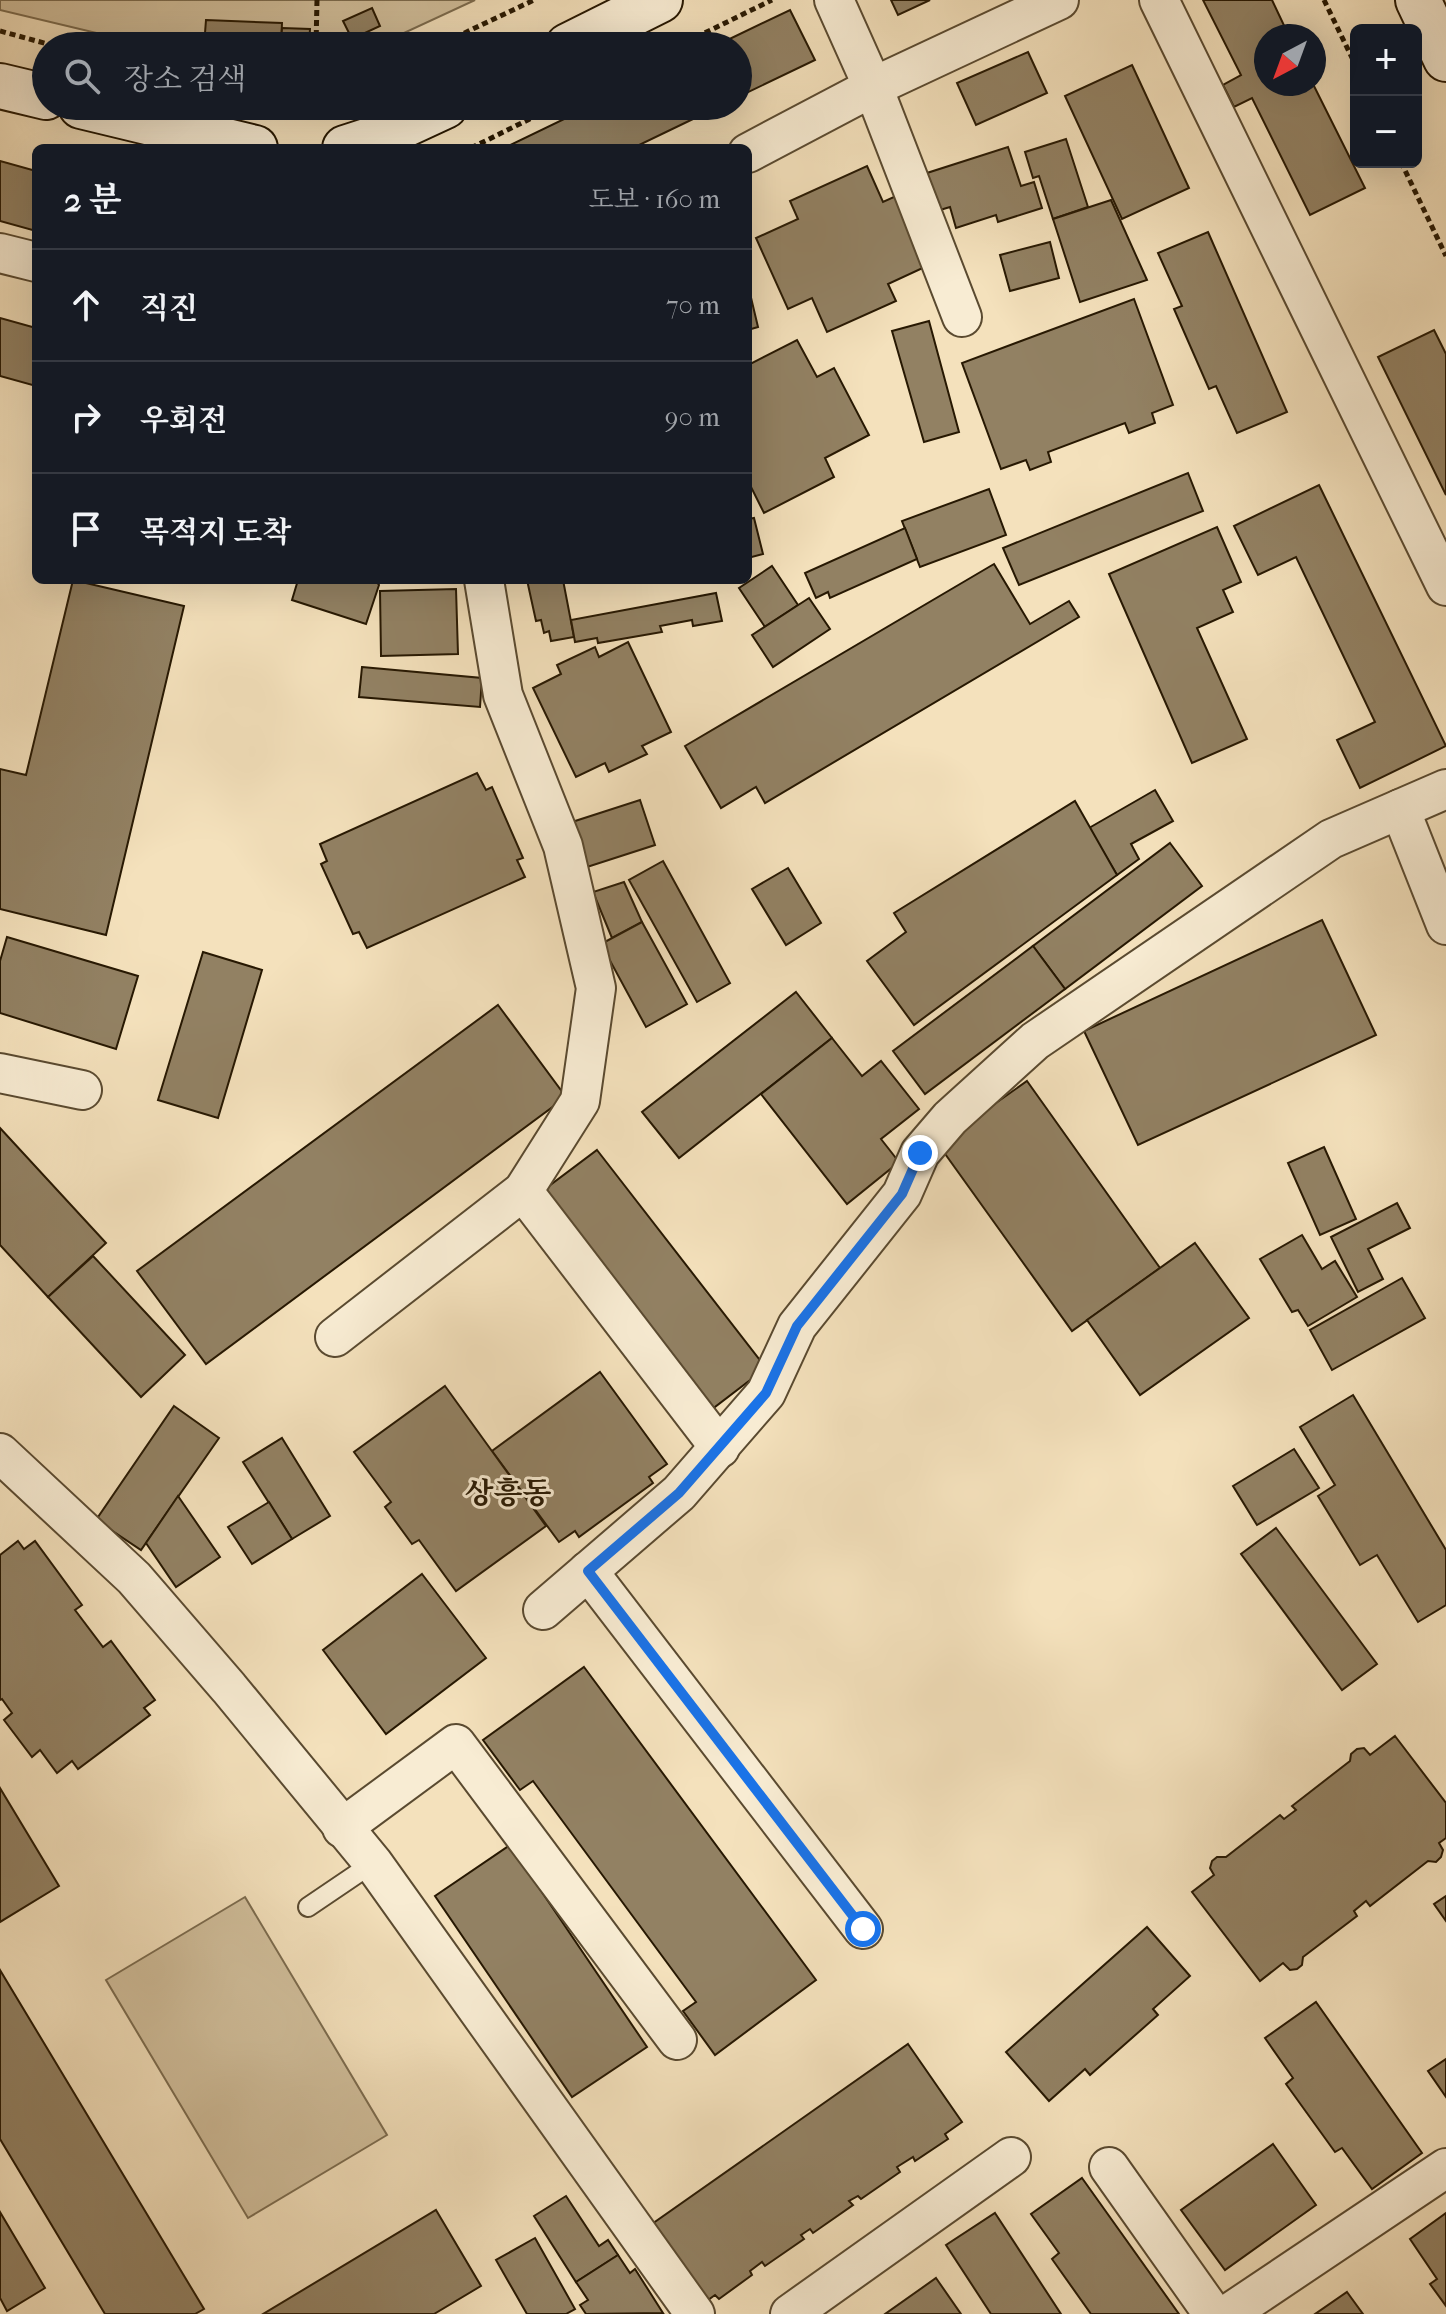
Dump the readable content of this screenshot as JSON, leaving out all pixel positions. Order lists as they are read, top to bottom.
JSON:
{
  "districts": ["상흥동"],
  "north": "bottom left",
  "page": {
    "map_buttons": ["+", "−"],
    "search": "장소 검색",
    "heading": ["2 분", "도보 · 160 m"],
    "list": [
      ["직진", "70 m"],
      ["우회전", "90 m"],
      "목적지 도착"
    ]
  }
}
